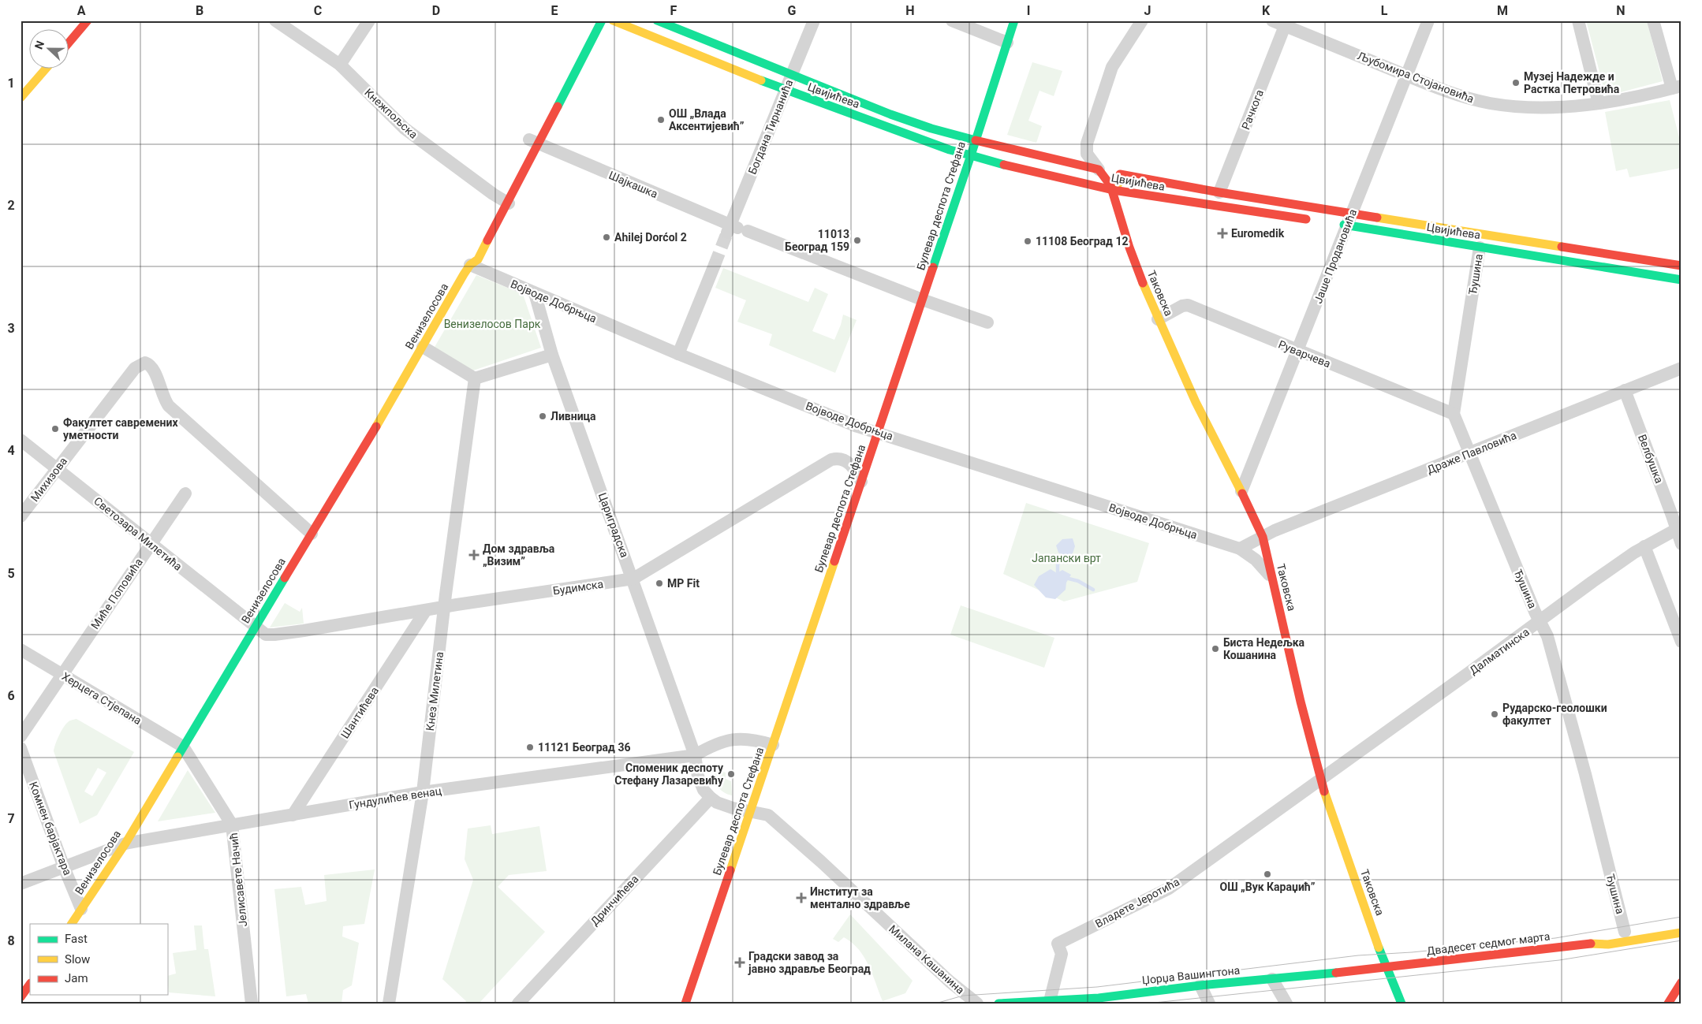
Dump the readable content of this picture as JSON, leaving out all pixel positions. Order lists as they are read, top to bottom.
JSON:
{
  "streets": {
    "main road": [
      "Цвијићева",
      "Булевар деспота Стефана",
      "Таковска",
      "Венизелосова",
      "Двадесет седмог марта",
      "Џорџа Вашингтона"
    ],
    "street": [
      "Љубомира Стојановића",
      "Рачкога",
      "Кнежпољска",
      "Богдана Тирнанића",
      "Шајкашка",
      "Јаше Продановића",
      "Ђушина",
      "Војводе Добрњца",
      "Руварчева",
      "Драже Павловића",
      "Велбушка",
      "Михизова",
      "Цариградска",
      "Светозара Милетића",
      "Будимска",
      "Миће Поповића",
      "Далматинска",
      "Кнез Милетина",
      "Херцега Стјепана",
      "Шантићева",
      "Гундулићев венац",
      "Комнен барјактара",
      "Јелисавете Начић",
      "Дринчићева",
      "Владете Јеротића",
      "Милана Кашанина"
    ]
  },
  "crossings": [
    ["Љубомира Стојановића", "Рачкога"],
    ["Љубомира Стојановића", "Јаше Продановића"],
    ["Цвијићева", "Рачкога"],
    ["Цвијићева", "Богдана Тирнанића"],
    ["Цвијићева", "Булевар деспота Стефана"],
    ["Цвијићева", "Јаше Продановића"],
    ["Цвијићева", "Ђушина"],
    ["Цвијићева", "Таковска"],
    ["Кнежпољска", "Венизелосова"],
    ["Богдана Тирнанића", "Шајкашка"],
    ["Шајкашка", "Булевар деспота Стефана"],
    ["Шајкашка", "Венизелосова"],
    ["Булевар деспота Стефана", "Војводе Добрњца"],
    ["Булевар деспота Стефана", "Будимска"],
    ["Булевар деспота Стефана", "Гундулићев венац"],
    ["Булевар деспота Стефана", "Милана Кашанина"],
    ["Јаше Продановића", "Таковска"],
    ["Јаше Продановића", "Руварчева"],
    ["Ђушина", "Руварчева"],
    ["Ђушина", "Драже Павловића"],
    ["Ђушина", "Далматинска"],
    ["Ђушина", "Двадесет седмог марта"],
    ["Таковска", "Војводе Добрњца"],
    ["Таковска", "Руварчева"],
    ["Таковска", "Драже Павловића"],
    ["Таковска", "Далматинска"],
    ["Таковска", "Владете Јеротића"],
    ["Таковска", "Двадесет седмог марта"],
    ["Таковска", "Џорџа Вашингтона"],
    ["Војводе Добрњца", "Венизелосова"],
    ["Војводе Добрњца", "Цариградска"],
    ["Венизелосова", "Михизова"],
    ["Венизелосова", "Светозара Милетића"],
    ["Венизелосова", "Будимска"],
    ["Венизелосова", "Херцега Стјепана"],
    ["Венизелосова", "Гундулићев венац"],
    ["Венизелосова", "Комнен барјактара"],
    ["Венизелосова", "Јелисавете Начић"],
    ["Драже Павловића", "Велбушка"],
    ["Велбушка", "Далматинска"],
    ["Михизова", "Светозара Милетића"],
    ["Цариградска", "Будимска"],
    ["Цариградска", "Гундулићев венац"],
    ["Цариградска", "Дринчићева"],
    ["Цариградска", "Милана Кашанина"],
    ["Светозара Милетића", "Будимска"],
    ["Светозара Милетића", "Миће Поповића"],
    ["Будимска", "Кнез Милетина"],
    ["Будимска", "Шантићева"],
    ["Миће Поповића", "Херцега Стјепана"],
    ["Далматинска", "Владете Јеротића"],
    ["Кнез Милетина", "Гундулићев венац"],
    ["Херцега Стјепана", "Јелисавете Начић"],
    ["Шантићева", "Гундулићев венац"],
    ["Гундулићев венац", "Комнен барјактара"],
    ["Гундулићев венац", "Јелисавете Начић"],
    ["Дринчићева", "Милана Кашанина"],
    ["Владете Јеротића", "Џорџа Вашингтона"],
    ["Двадесет седмог марта", "Џорџа Вашингтона"]
  ],
  "parks": ["Венизелосов Парк", "Јапански врт"],
  "places": {
    "other": [
      "Музеј Надежде и Растка Петровића",
      "ОШ „Влада Аксентијевић”",
      "Ahilej Dorćol 2",
      "11013 Београд 159",
      "11108 Београд 12",
      "Ливница",
      "Факултет савремених уметности",
      "MP Fit",
      "Биста Недељка Кошанина",
      "Рударско-геолошки факултет",
      "11121 Београд 36",
      "Споменик деспоту Стефану Лазаревићу",
      "ОШ „Вук Караџић”"
    ],
    "health": [
      "Euromedik",
      "Дом здравља „Визим”",
      "Институт за ментално здравље",
      "Градски завод за јавно здравље Београд"
    ]
  },
  "legend": ["Fast", "Slow", "Jam"],
  "north": "left",
  "grid": {
    "columns": [
      "A",
      "B",
      "C",
      "D",
      "E",
      "F",
      "G",
      "H",
      "I",
      "J",
      "K",
      "L",
      "M",
      "N"
    ],
    "rows": [
      "1",
      "2",
      "3",
      "4",
      "5",
      "6",
      "7",
      "8"
    ]
  }
}
